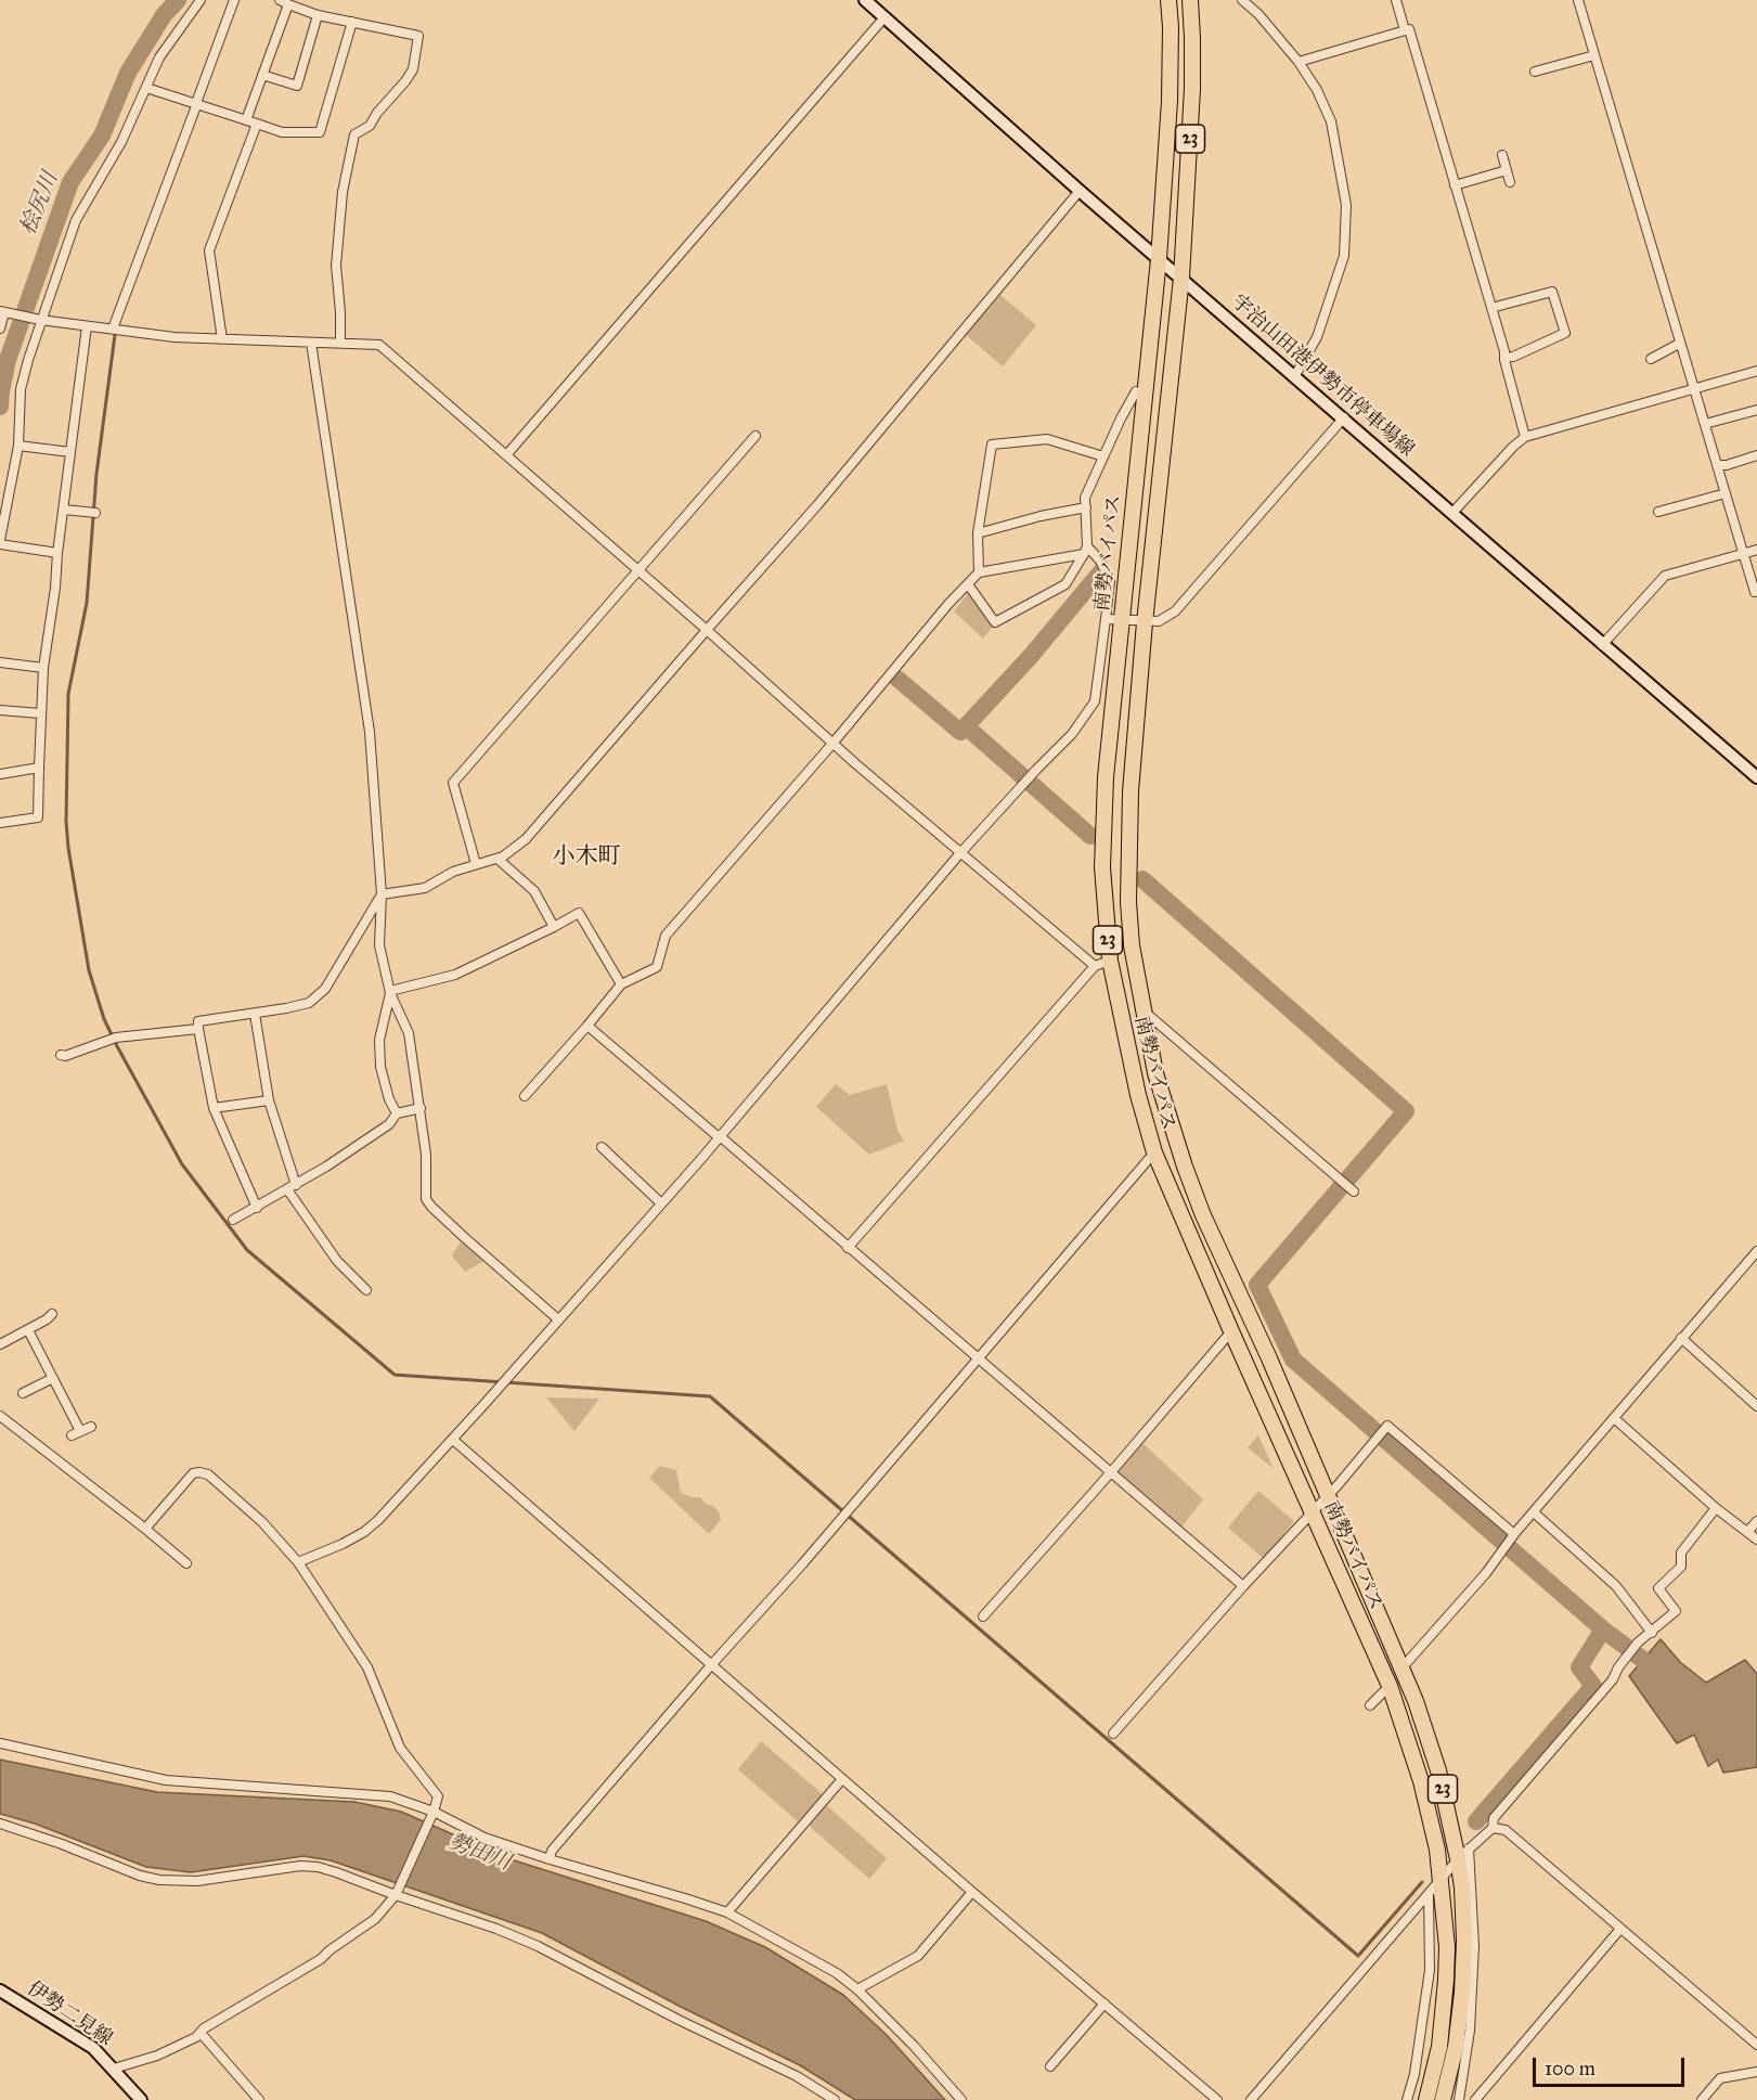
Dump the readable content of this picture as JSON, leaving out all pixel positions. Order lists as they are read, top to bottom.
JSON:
{
  "streets": {
    "highway": ["23", "南勢バイパス"],
    "main road": ["宇治山田港伊勢市停車場線", "伊勢二見線"]
  },
  "crossings": [
    ["宇治山田港伊勢市停車場線", "南勢バイパス"]
  ],
  "districts": ["小木町"],
  "water": ["桧尻川", "勢田川"],
  "scale_bar": "100 m"
}
